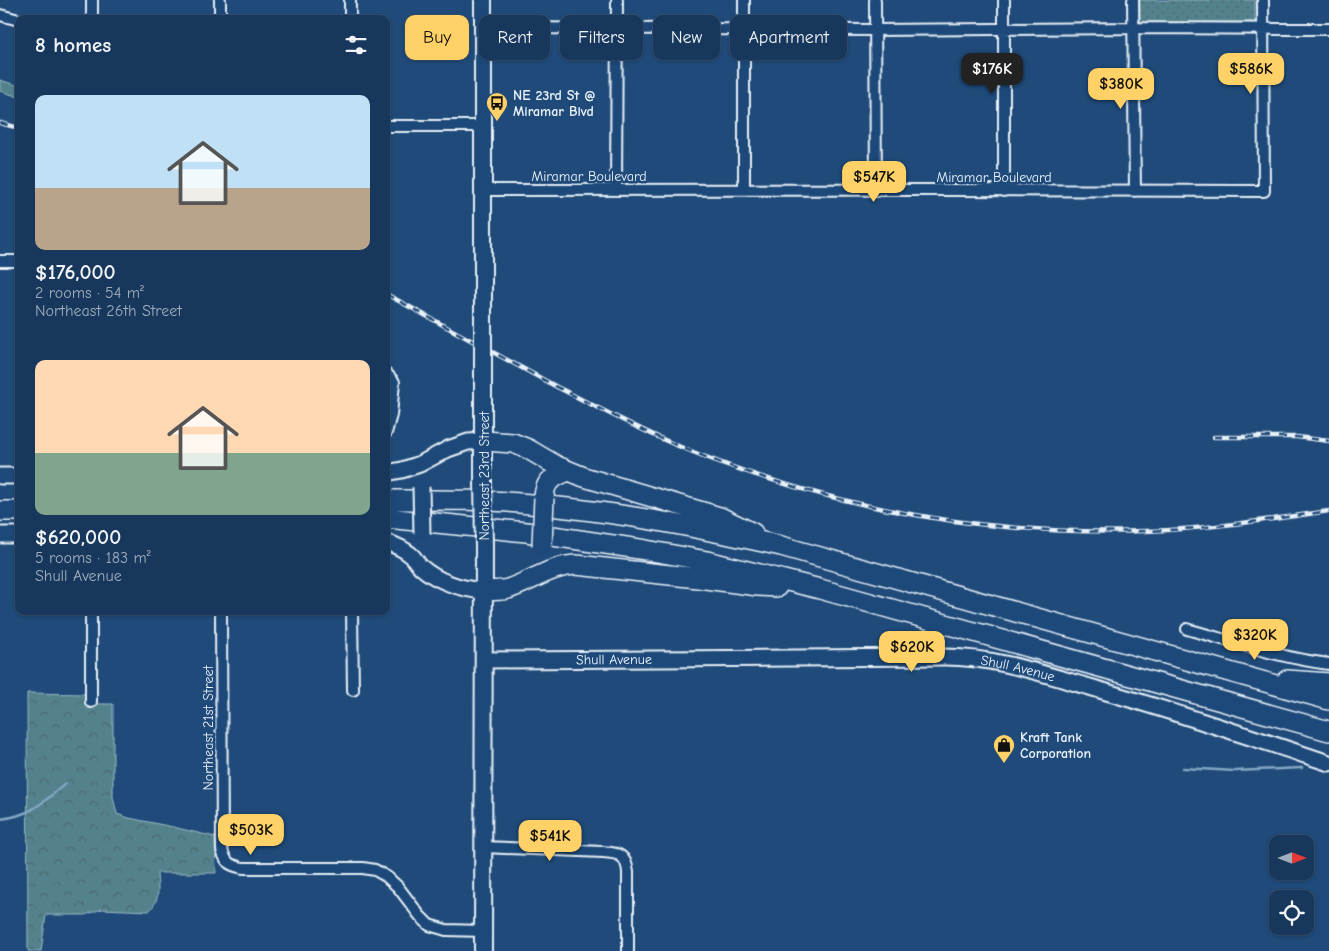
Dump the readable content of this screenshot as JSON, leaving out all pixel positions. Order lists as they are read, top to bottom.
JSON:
{
  "streets": {
    "main road": ["Northeast 23rd Street"],
    "street": ["Miramar Boulevard", "Shull Avenue", "Northeast 21st Street"]
  },
  "crossings": [
    ["Miramar Boulevard", "Northeast 23rd Street"],
    ["Northeast 23rd Street", "Shull Avenue"],
    ["Northeast 23rd Street", "Northeast 21st Street"]
  ],
  "places": {
    "bus stop": ["NE 23rd St @ Miramar Blvd"],
    "shop": ["Kraft Tank Corporation"]
  },
  "north": "right",
  "page": {
    "chip": [
      "Buy",
      "Rent",
      "Filters",
      "New",
      "Apartment"
    ],
    "heading": "8 homes",
    "price": [
      "$176K",
      "$586K",
      "$380K",
      "$547K",
      "$320K",
      "$620K",
      "$503K",
      "$541K"
    ],
    "list": [
      {
        "name": "$176,000",
        "note": "2 rooms · 54 m² · Northeast 26th Street"
      },
      {
        "name": "$620,000",
        "note": "5 rooms · 183 m² · Shull Avenue"
      }
    ]
  }
}
